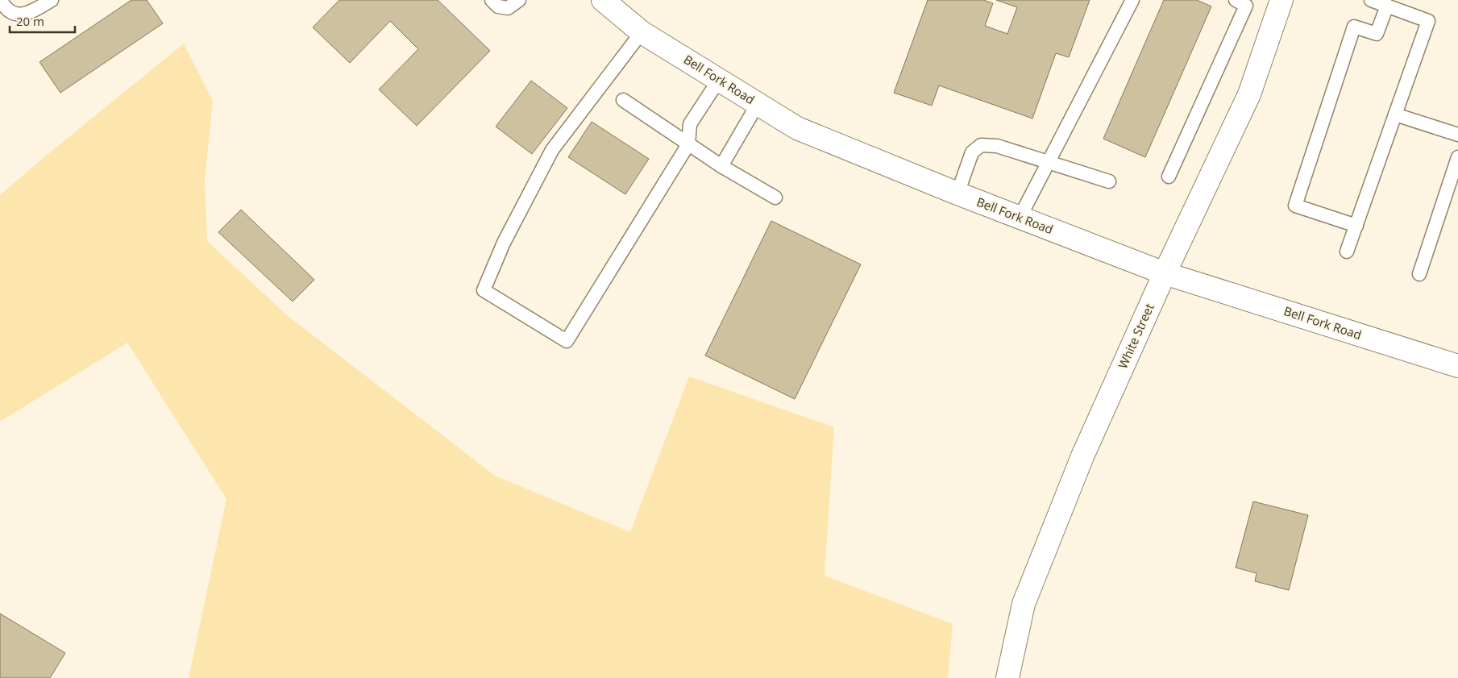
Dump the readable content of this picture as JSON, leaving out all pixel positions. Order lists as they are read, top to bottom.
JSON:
{
  "streets": {
    "main road": ["Bell Fork Road", "White Street"]
  },
  "crossings": [
    ["Bell Fork Road", "White Street"]
  ],
  "scale_bar": "20 m"
}
